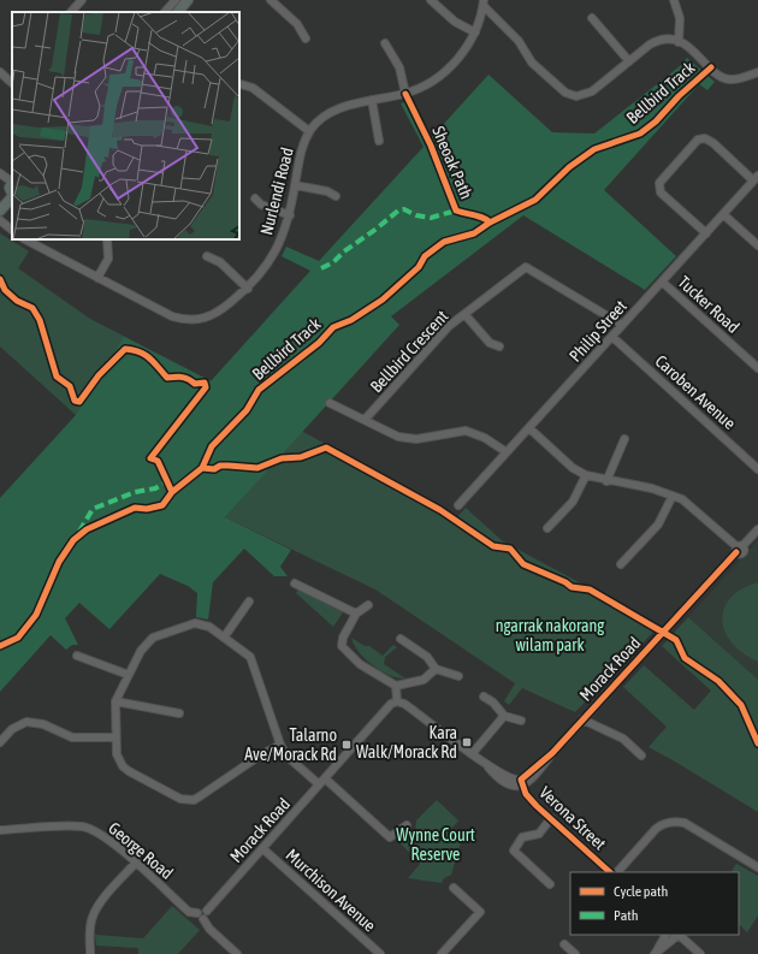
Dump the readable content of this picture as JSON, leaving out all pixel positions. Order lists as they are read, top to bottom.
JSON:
{
  "streets": {
    "street": [
      "Nurlendi Road",
      "Tucker Road",
      "Philip Street",
      "Bellbird Crescent",
      "Caroben Avenue",
      "Morack Road",
      "Verona Street",
      "George Road",
      "Murchison Avenue"
    ],
    "cycle path": ["Bellbird Track", "Sheoak Path"]
  },
  "crossings": [
    ["Tucker Road", "Philip Street"],
    ["Philip Street", "Bellbird Crescent"],
    ["Philip Street", "Caroben Avenue"],
    ["Morack Road", "Verona Street"],
    ["Morack Road", "George Road"],
    ["Morack Road", "Murchison Avenue"]
  ],
  "parks": ["ngarrak nakorang wilam park", "Wynne Court Reserve"],
  "places": {
    "transit": ["Kara Walk/Morack Rd", "Talarno Ave/Morack Rd"]
  },
  "legend": ["Cycle path", "Path"]
}
